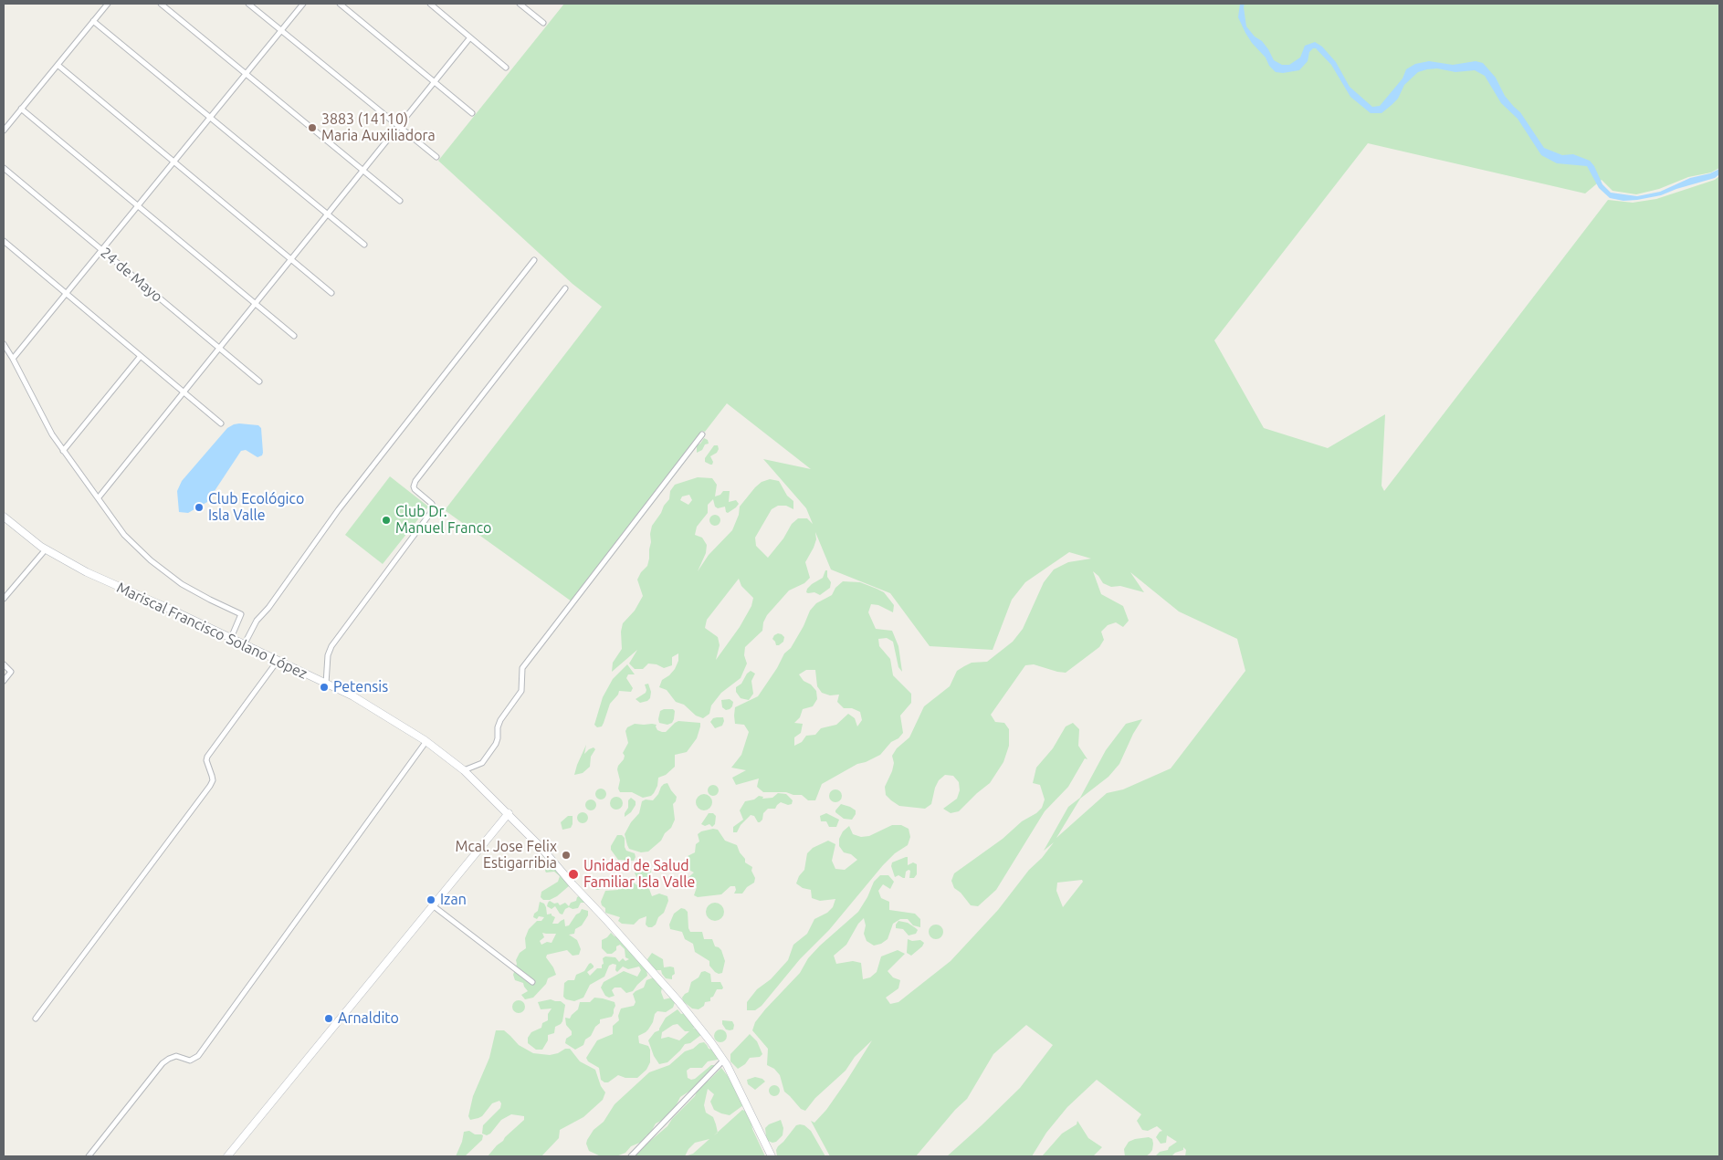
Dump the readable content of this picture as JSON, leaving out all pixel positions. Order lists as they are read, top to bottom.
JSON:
{
  "streets": {
    "street": ["24 de Mayo", "Mariscal Francisco Solano López"]
  },
  "places": [
    "3883 (14110) Maria Auxiliadora",
    "Club Ecológico Isla Valle",
    "Club Dr. Manuel Franco",
    "Petensis",
    "Mcal. Jose Felix Estigarribia",
    "Unidad de Salud Familiar Isla Valle",
    "Izan",
    "Arnaldito"
  ]
}
